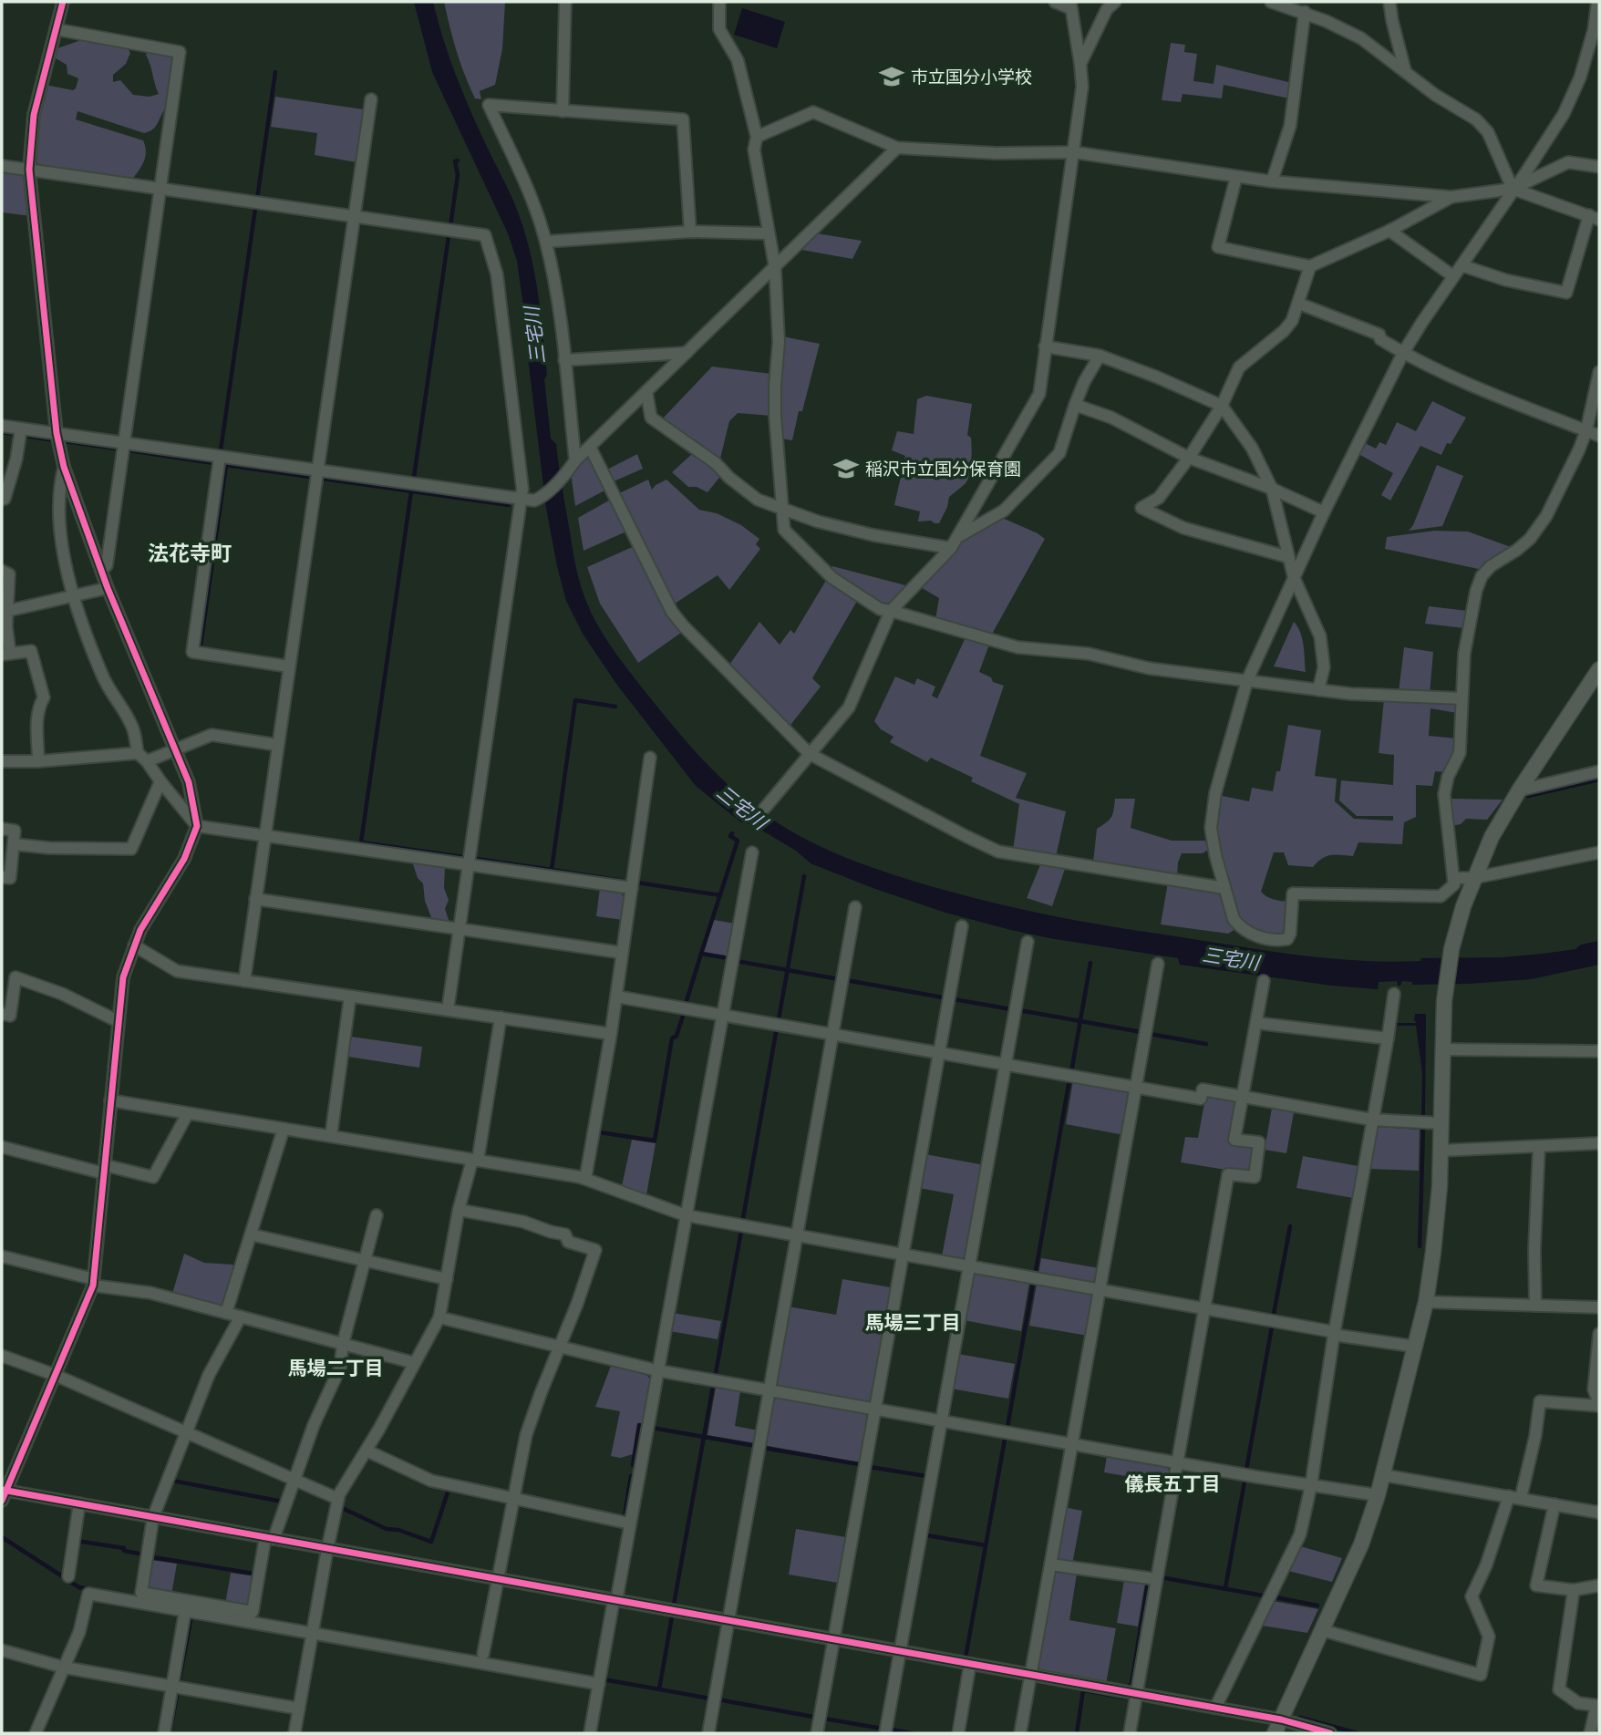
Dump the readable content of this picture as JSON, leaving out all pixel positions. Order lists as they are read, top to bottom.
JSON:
{
  "districts": [
    "法花寺町",
    "馬場三丁目",
    "馬場二丁目",
    "儀長五丁目"
  ],
  "water": ["三宅川"],
  "places": {
    "school or university": ["市立国分小学校", "稲沢市立国分保育園"]
  }
}
